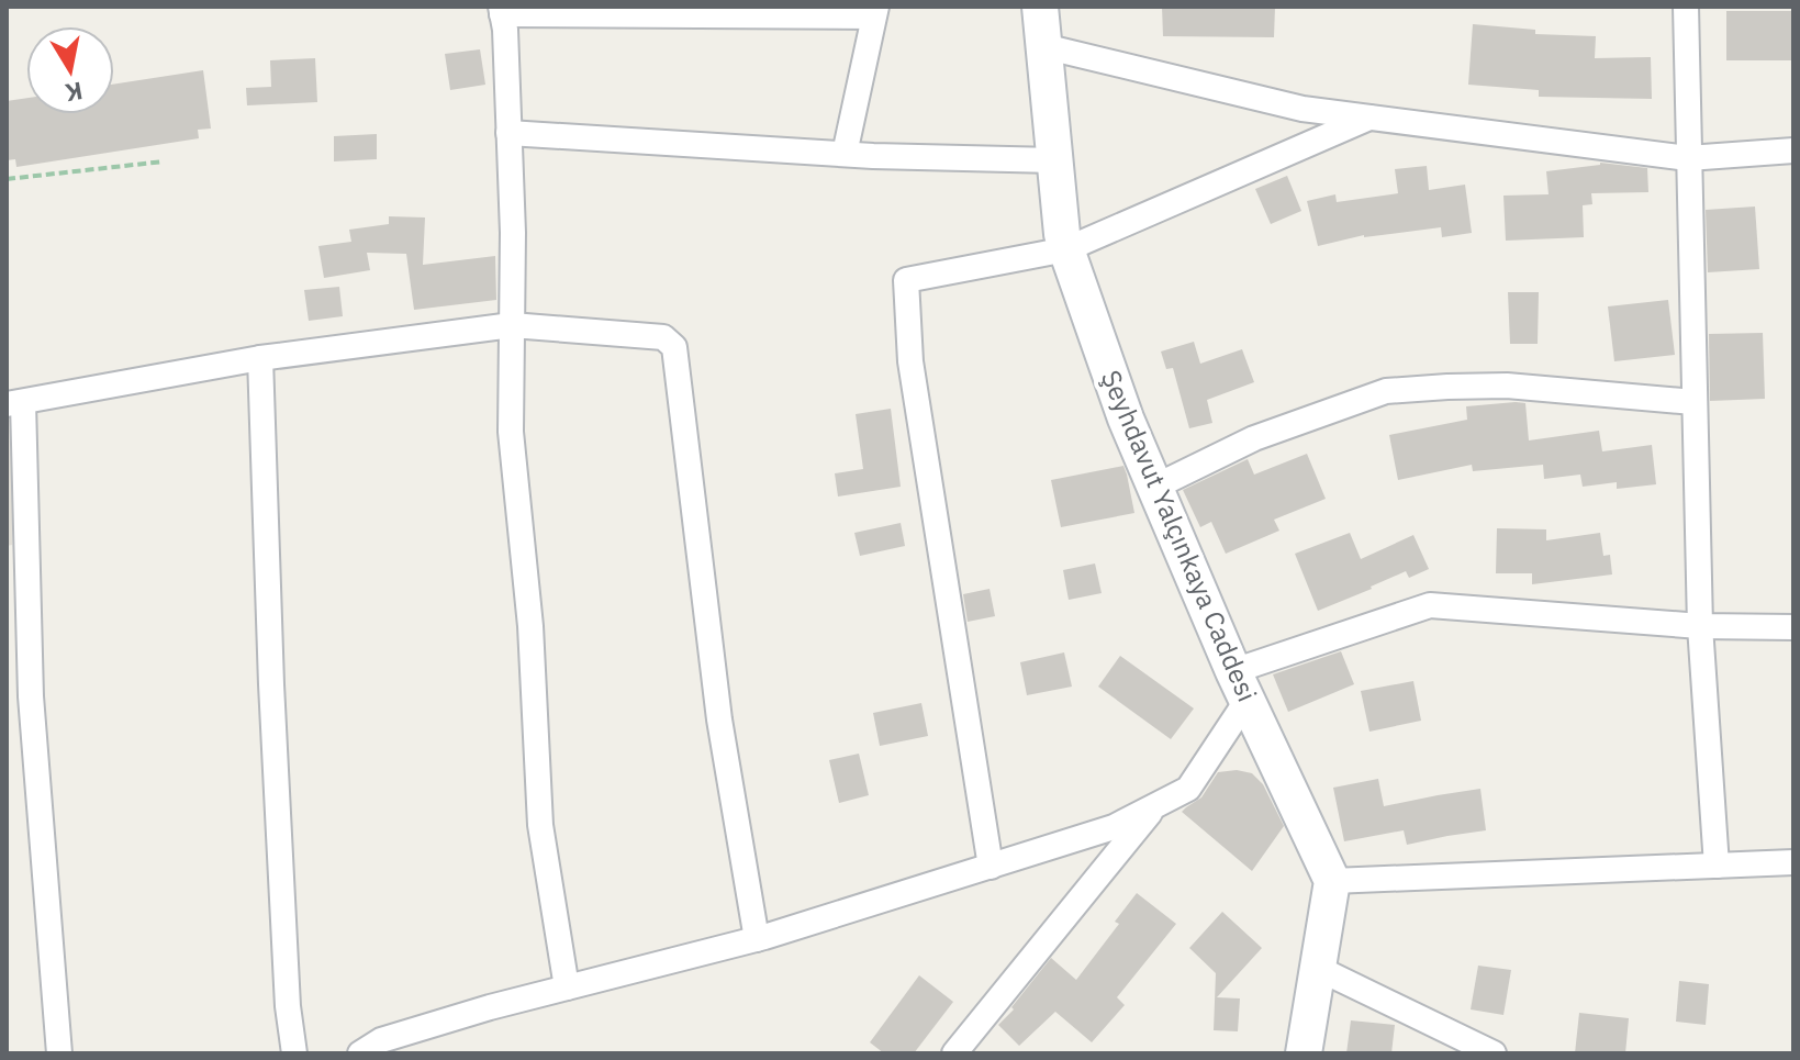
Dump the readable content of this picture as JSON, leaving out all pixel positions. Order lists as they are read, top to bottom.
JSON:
{
  "streets": {
    "street": ["Şeyhdavut Yalçınkaya Caddesi"]
  },
  "north": "bottom"
}
